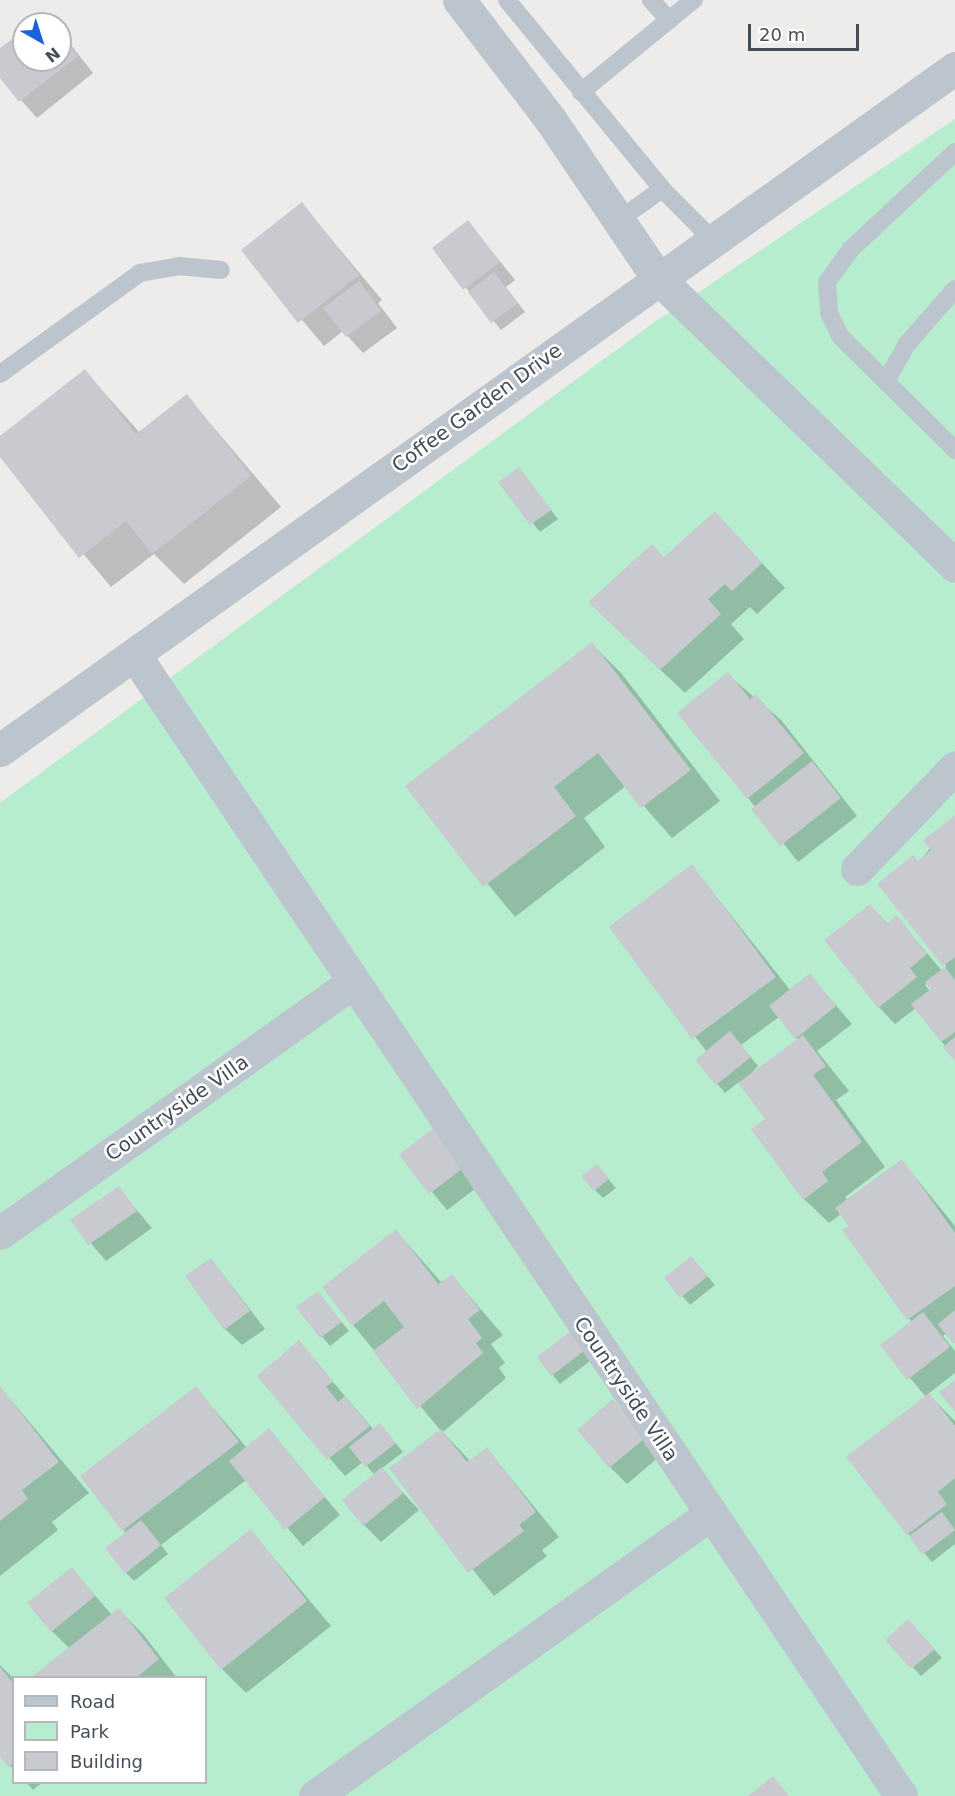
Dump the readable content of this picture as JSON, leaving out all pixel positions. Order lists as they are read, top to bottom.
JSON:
{
  "streets": {
    "street": ["Coffee Garden Drive", "Countryside Villa"]
  },
  "crossings": [
    ["Coffee Garden Drive", "Countryside Villa"]
  ],
  "legend": ["Road", "Park", "Building"],
  "scale_bar": "20 m",
  "north": "bottom right"
}
